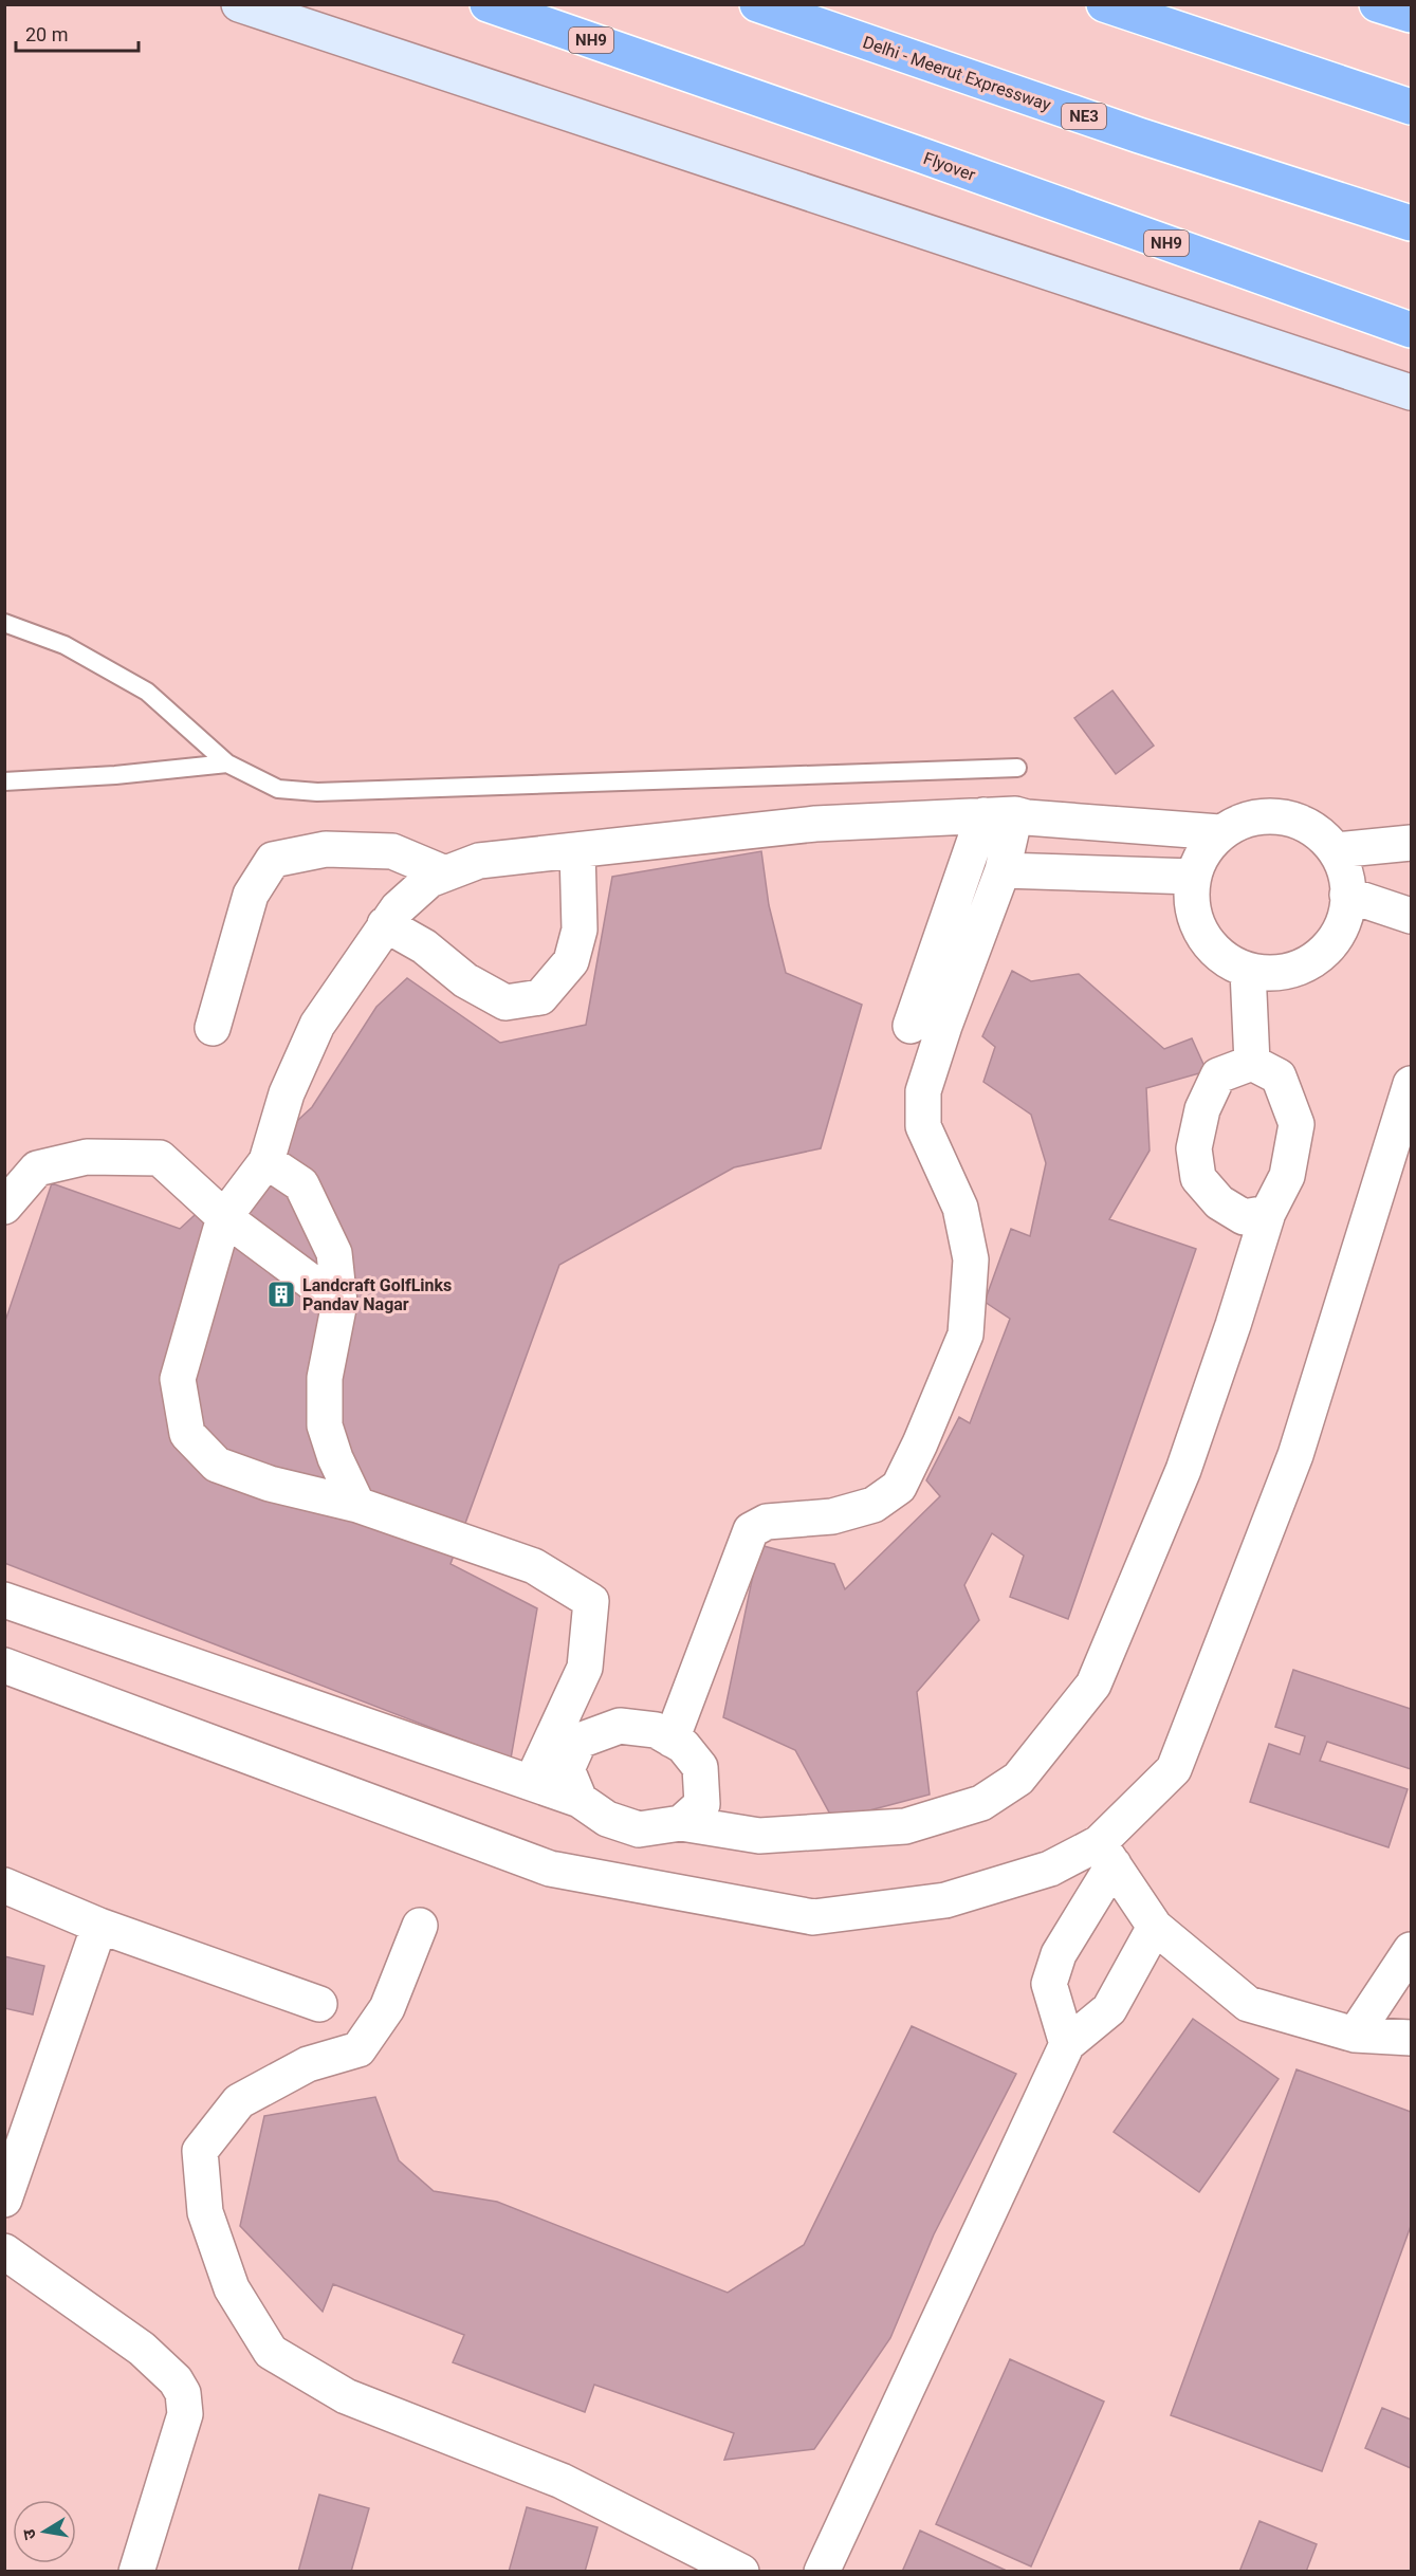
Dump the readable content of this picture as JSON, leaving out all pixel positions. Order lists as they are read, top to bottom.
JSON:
{
  "streets": {
    "highway": [
      "NH9",
      "Delhi - Meerut Expressway",
      "NE3",
      "Flyover"
    ]
  },
  "places": {
    "building": ["Landcraft GolfLinks Pandav Nagar"]
  },
  "scale_bar": "20 m",
  "north": "left"
}
